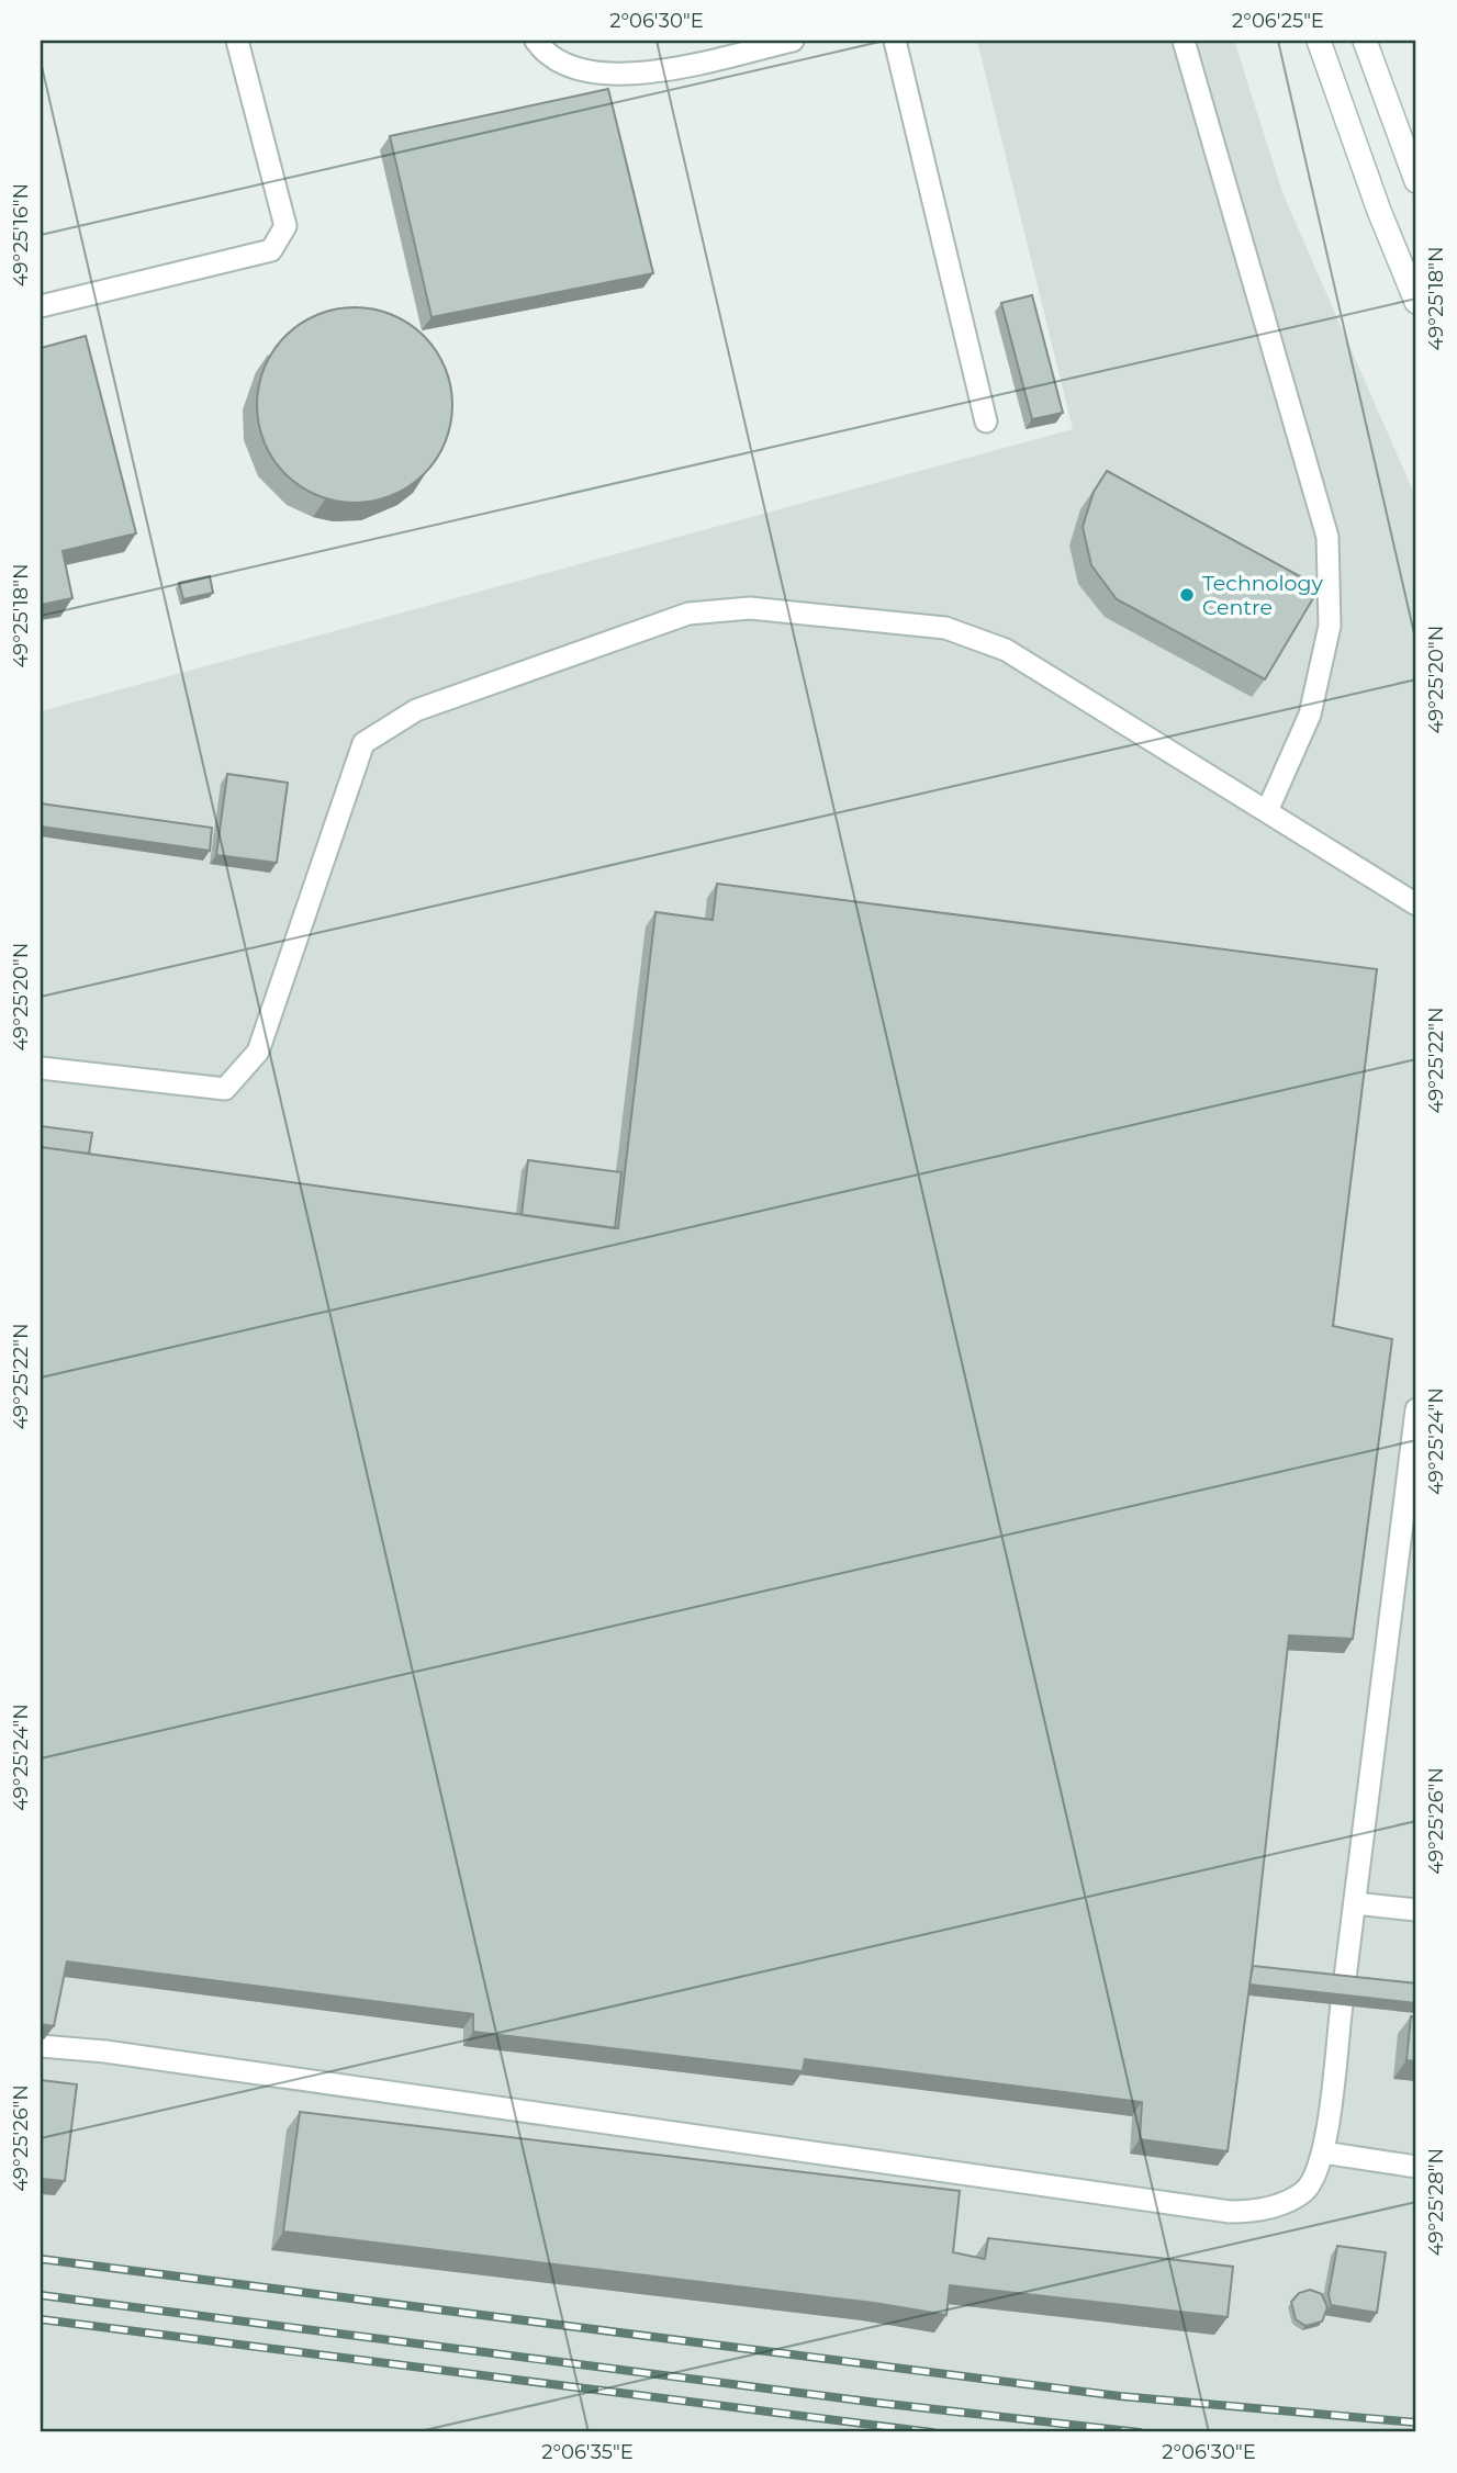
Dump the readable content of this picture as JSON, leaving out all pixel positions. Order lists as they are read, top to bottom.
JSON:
{
  "places": ["Technology Centre"],
  "coordinates": [
    "2°06'30\"E",
    "2°06'25\"E",
    "49°25'16\"N",
    "49°25'18\"N",
    "49°25'20\"N",
    "49°25'22\"N",
    "49°25'24\"N",
    "49°25'26\"N",
    "49°25'28\"N",
    "2°06'35\"E"
  ]
}
